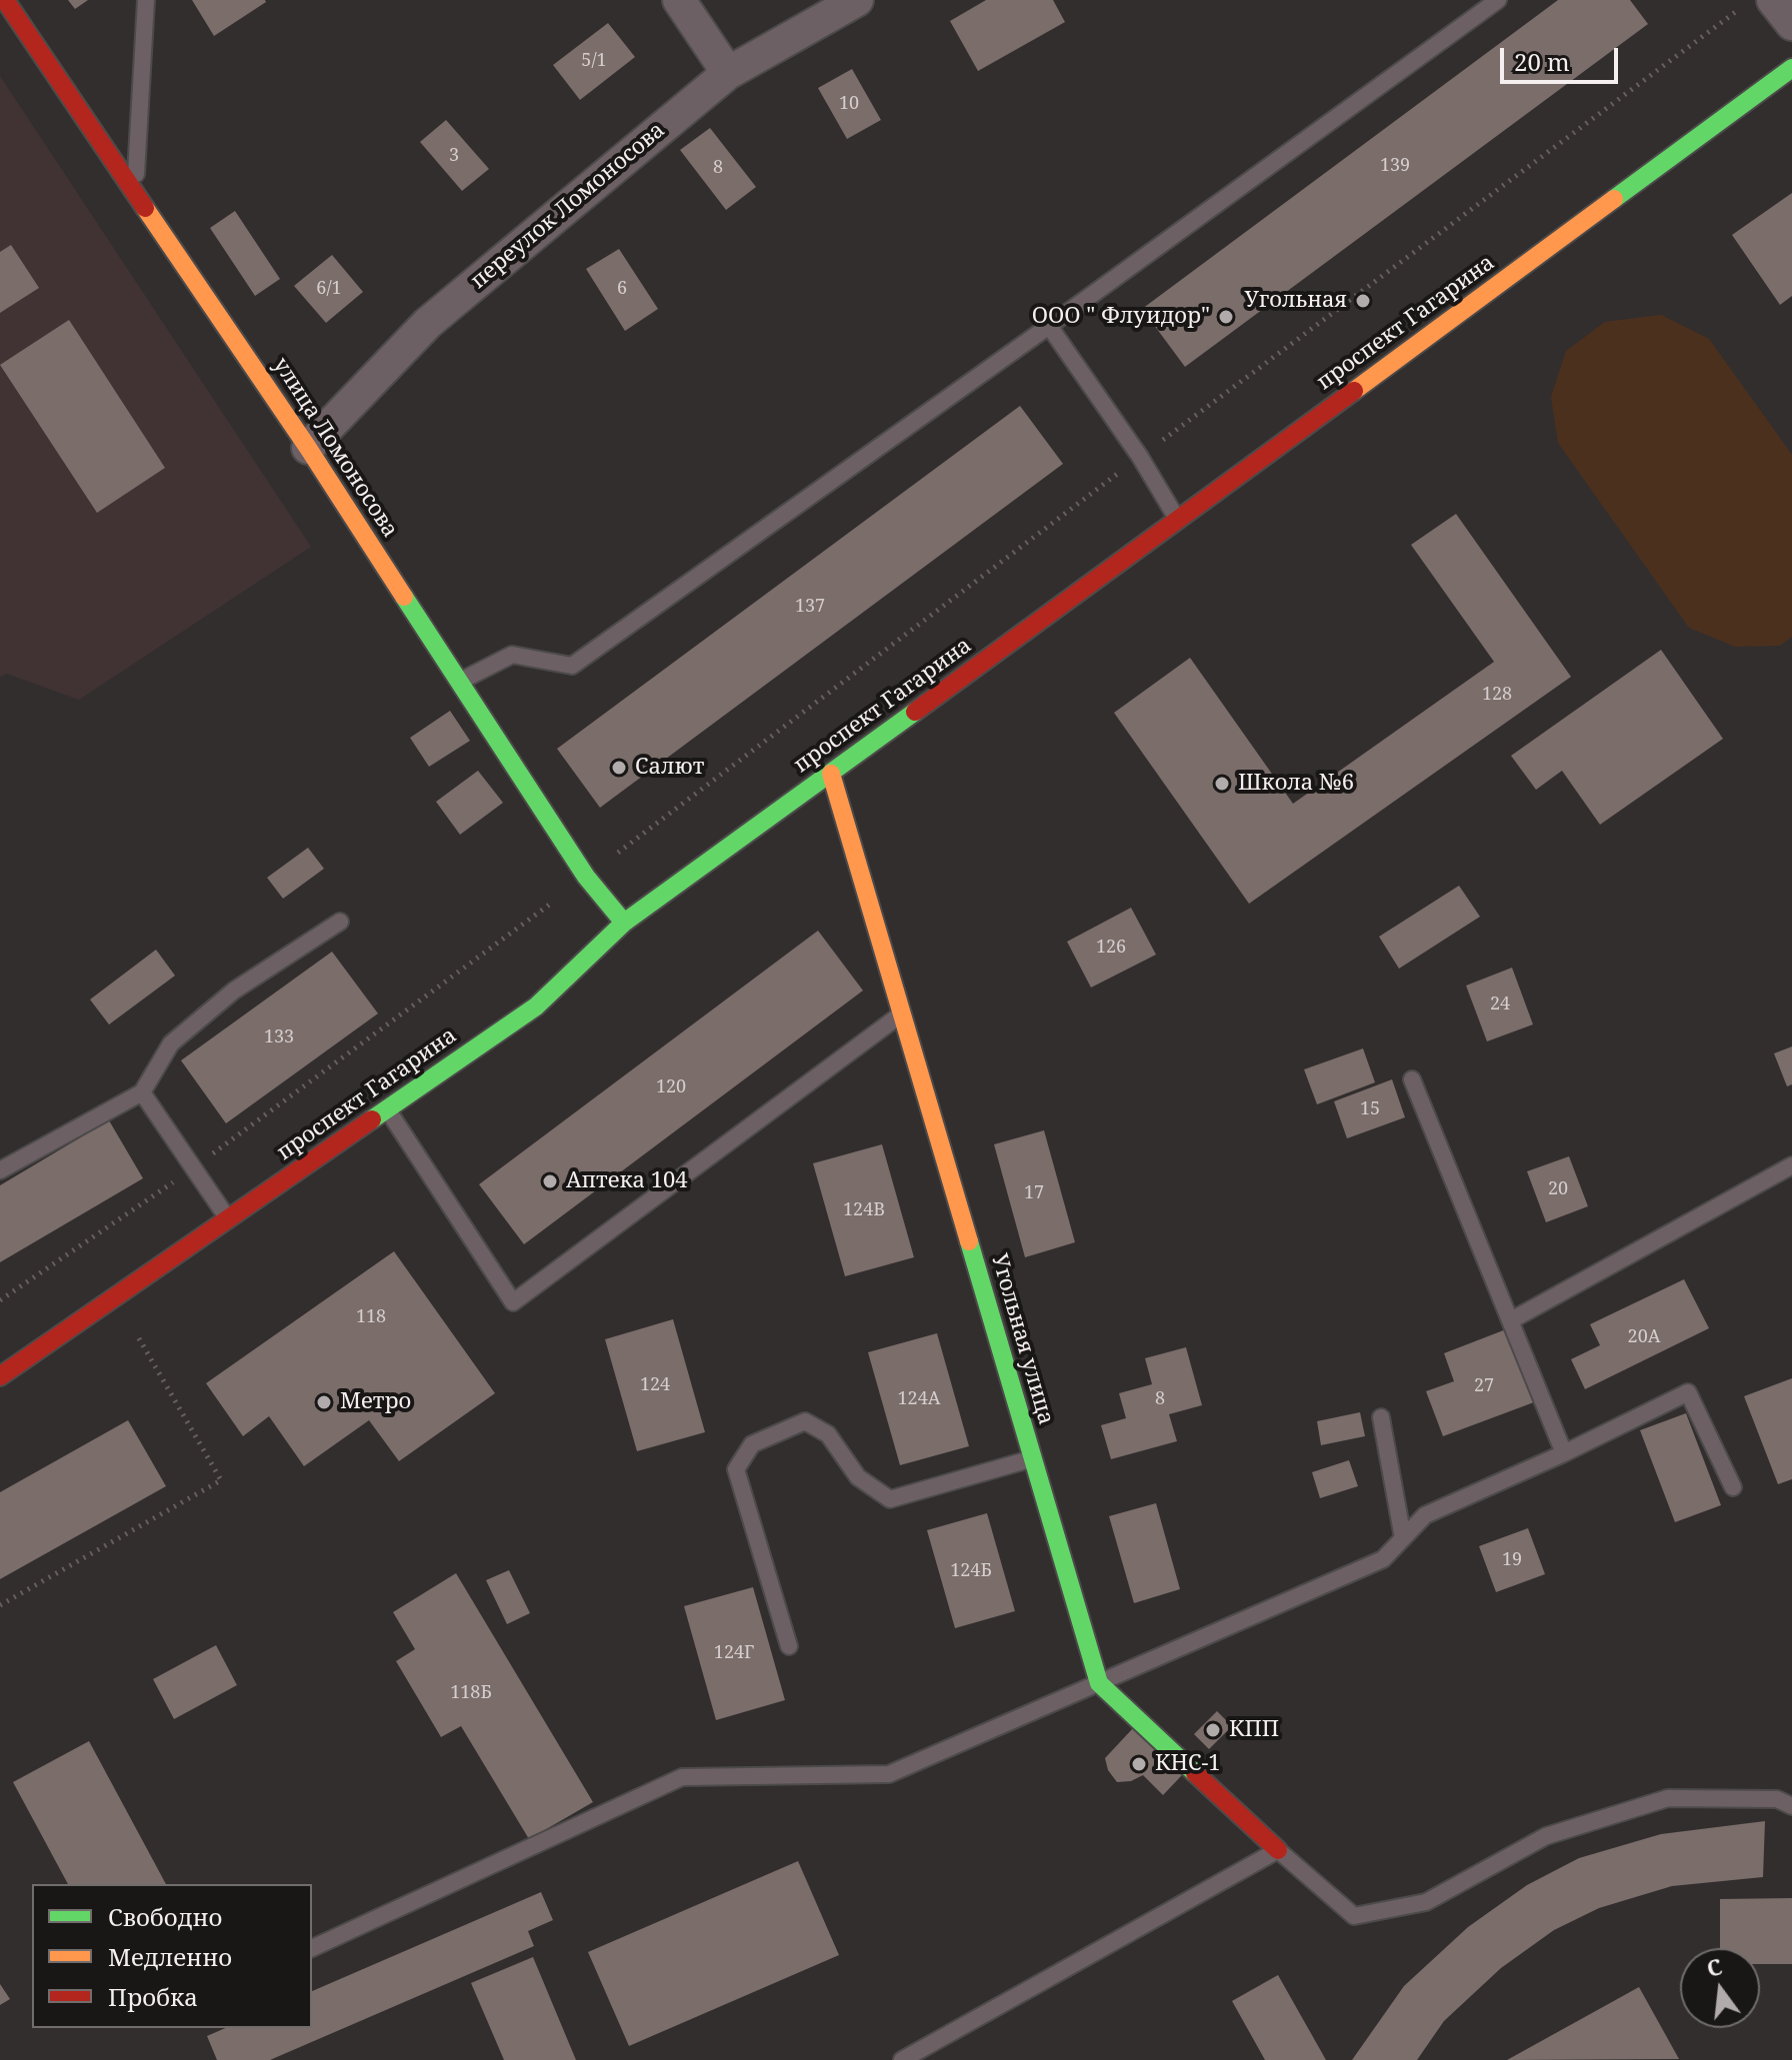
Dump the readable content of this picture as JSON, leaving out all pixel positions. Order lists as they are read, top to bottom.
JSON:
{
  "streets": {
    "street": [
      "переулок Ломоносова",
      "проспект Гагарина",
      "улица Ломоносова",
      "Угольная улица"
    ]
  },
  "crossings": [
    ["переулок Ломоносова", "улица Ломоносова"],
    ["проспект Гагарина", "улица Ломоносова"],
    ["проспект Гагарина", "Угольная улица"]
  ],
  "places": [
    "Угольная",
    "ООО \" Флуидор\"",
    "Салют",
    "Школа №6",
    "Аптека 104",
    "Метро",
    "КПП",
    "КНС-1"
  ],
  "house_numbers": [
    "5/1",
    "10",
    "3",
    "139",
    "8",
    "6/1",
    "6",
    "137",
    "128",
    "126",
    "24",
    "133",
    "120",
    "15",
    "20",
    "17",
    "124В",
    "118",
    "20А",
    "124",
    "27",
    "124А",
    "8",
    "19",
    "124Б",
    "124Г",
    "118Б"
  ],
  "legend": ["Свободно", "Медленно", "Пробка"],
  "scale_bar": "20 m",
  "north": "top"
}
